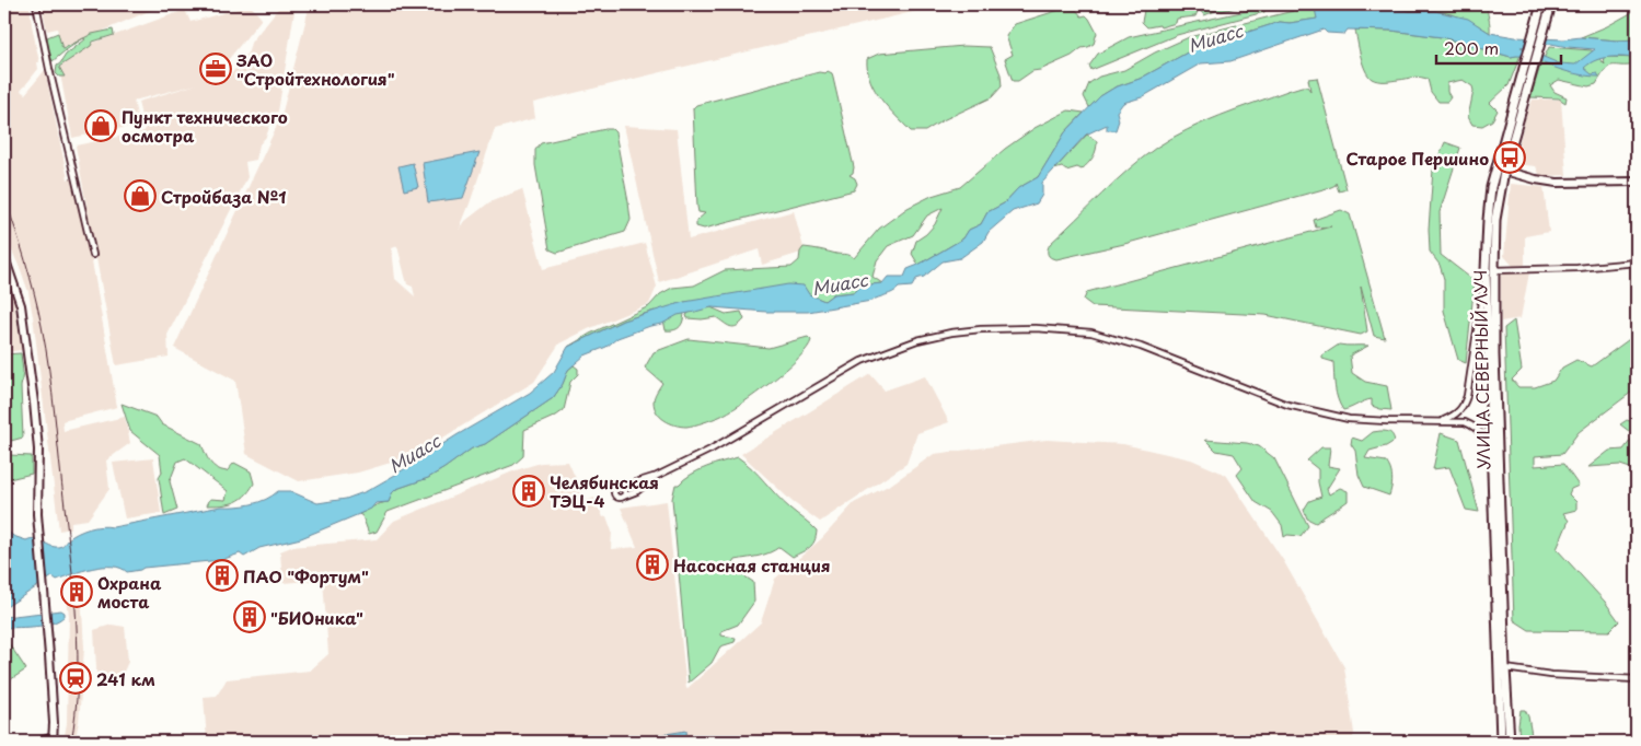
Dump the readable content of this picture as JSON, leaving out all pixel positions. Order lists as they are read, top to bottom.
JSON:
{
  "streets": {
    "main road": ["УЛИЦА СЕВЕРНЫЙ ЛУЧ"]
  },
  "water": ["Миасс"],
  "places": {
    "office": ["ЗАО \"Стройтехнология\""],
    "shop": ["Пункт технического осмотра", "Стройбаза №1"],
    "bus stop": ["Старое Першино"],
    "building": [
      "Челябинская ТЭЦ-4",
      "Насосная станция",
      "ПАО \"Фортум\"",
      "Охрана моста",
      "\"БИОника\""
    ],
    "station": ["241 км"]
  },
  "scale_bar": "200 m"
}
